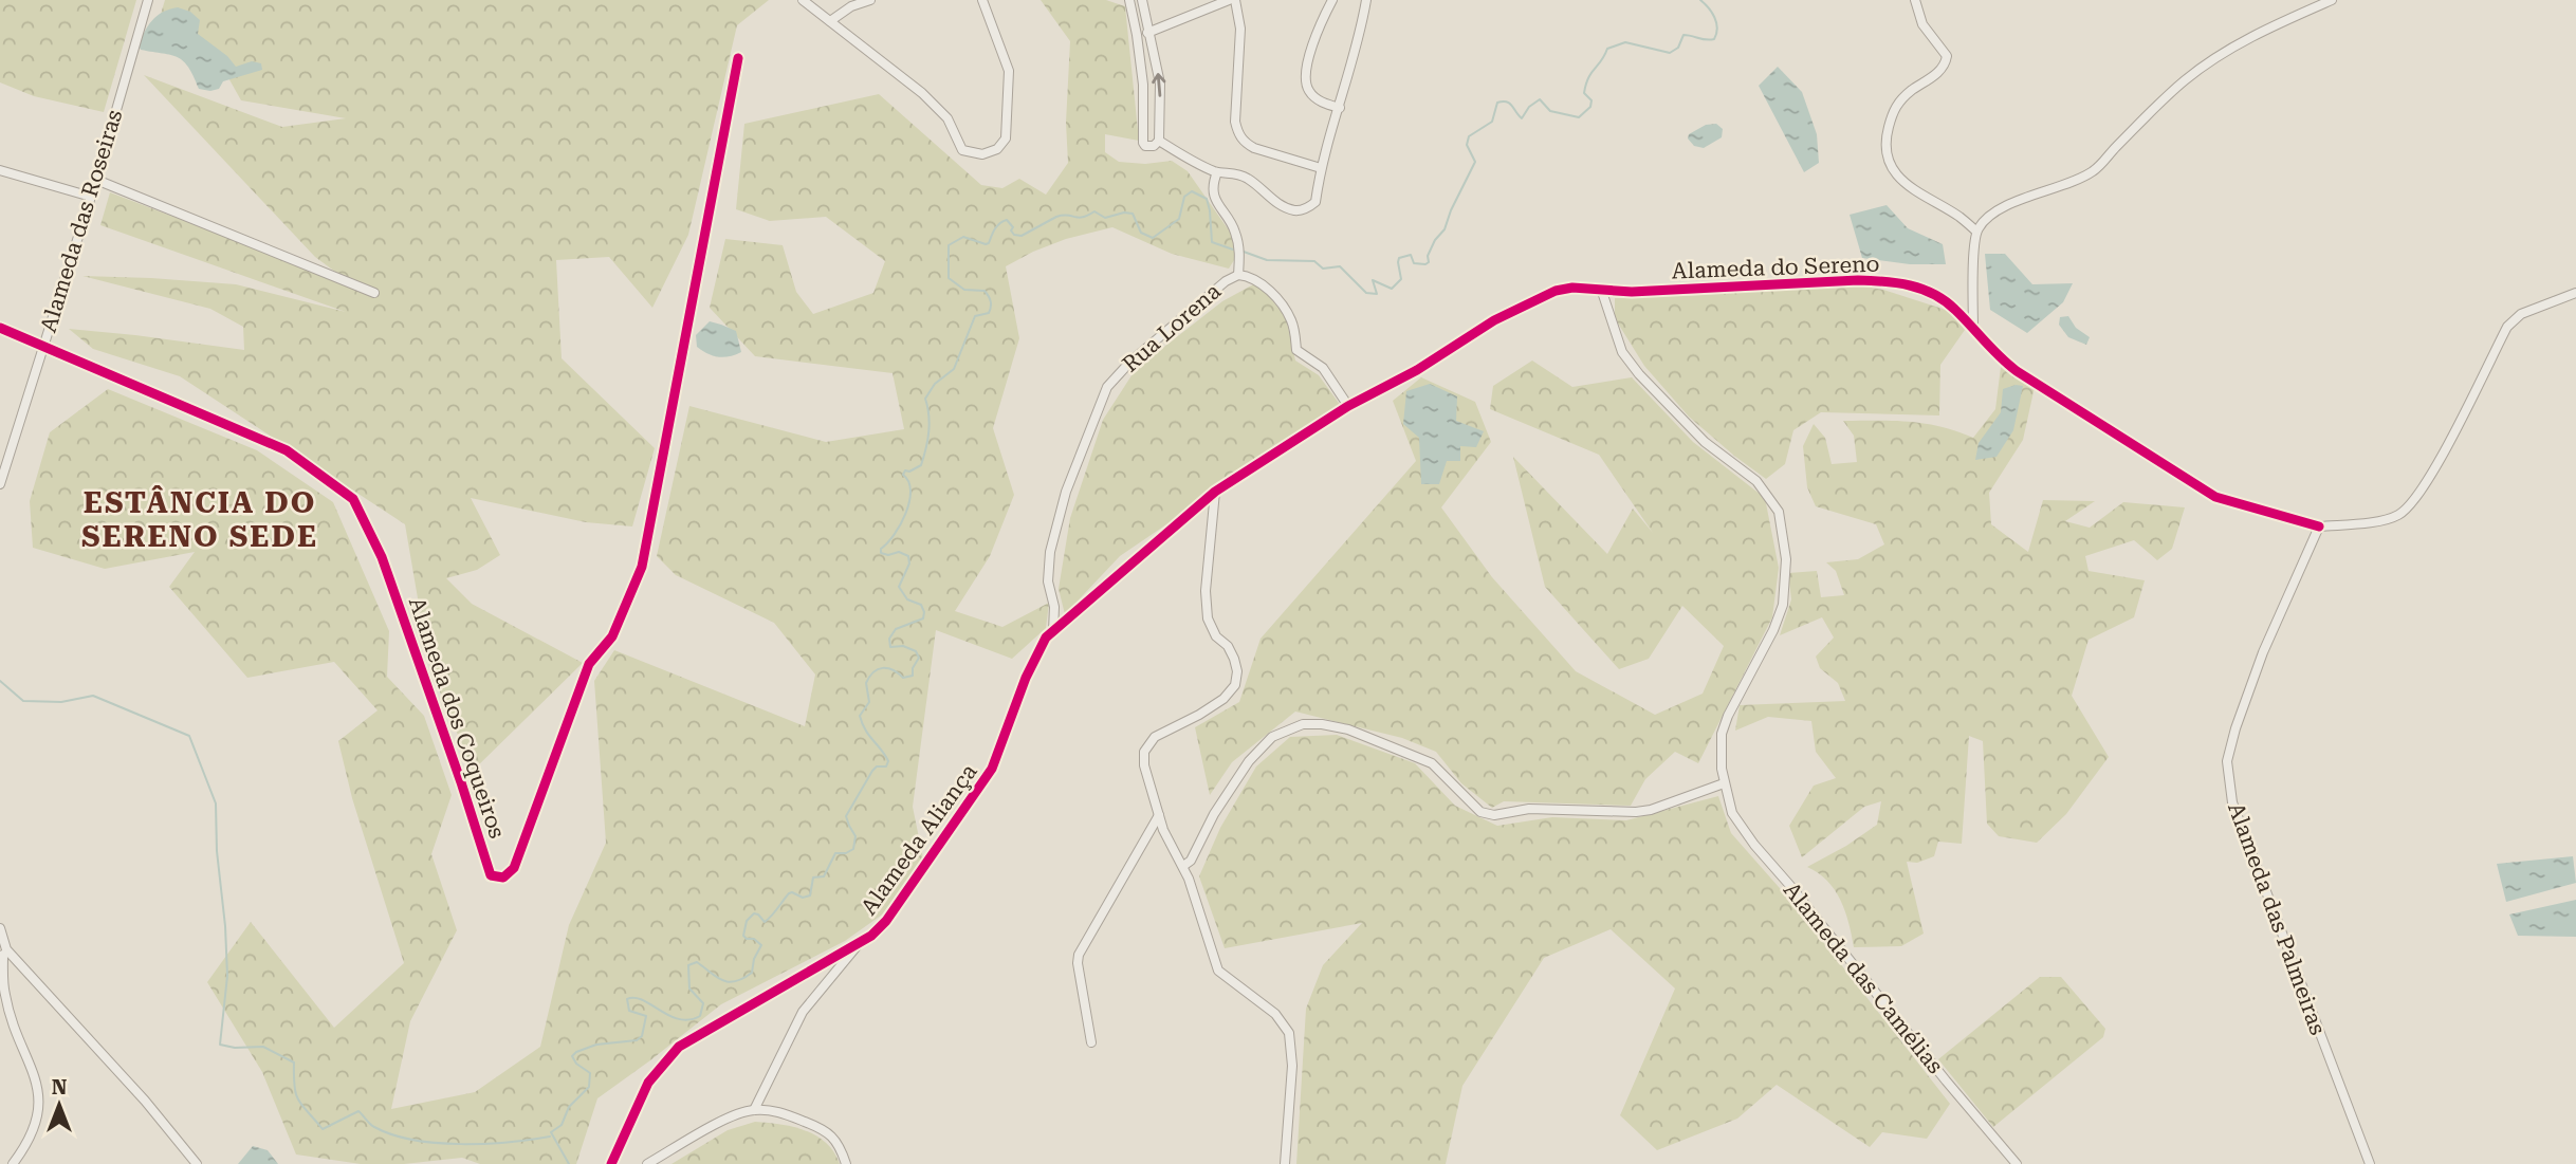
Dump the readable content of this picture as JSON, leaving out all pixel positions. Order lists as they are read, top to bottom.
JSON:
{
  "streets": {
    "street": [
      "Alameda das Roseiras",
      "Alameda do Sereno",
      "Rua Lorena",
      "Alameda dos Coqueiros",
      "Alameda Aliança",
      "Alameda das Palmeiras",
      "Alameda das Camélias"
    ]
  },
  "crossings": [
    ["Alameda das Roseiras", "Alameda dos Coqueiros"],
    ["Alameda do Sereno", "Alameda Aliança"],
    ["Alameda do Sereno", "Alameda das Palmeiras"],
    ["Alameda do Sereno", "Alameda das Camélias"],
    ["Rua Lorena", "Alameda Aliança"]
  ],
  "districts": ["ESTÂNCIA DO SERENO SEDE"],
  "north": "top"
}
